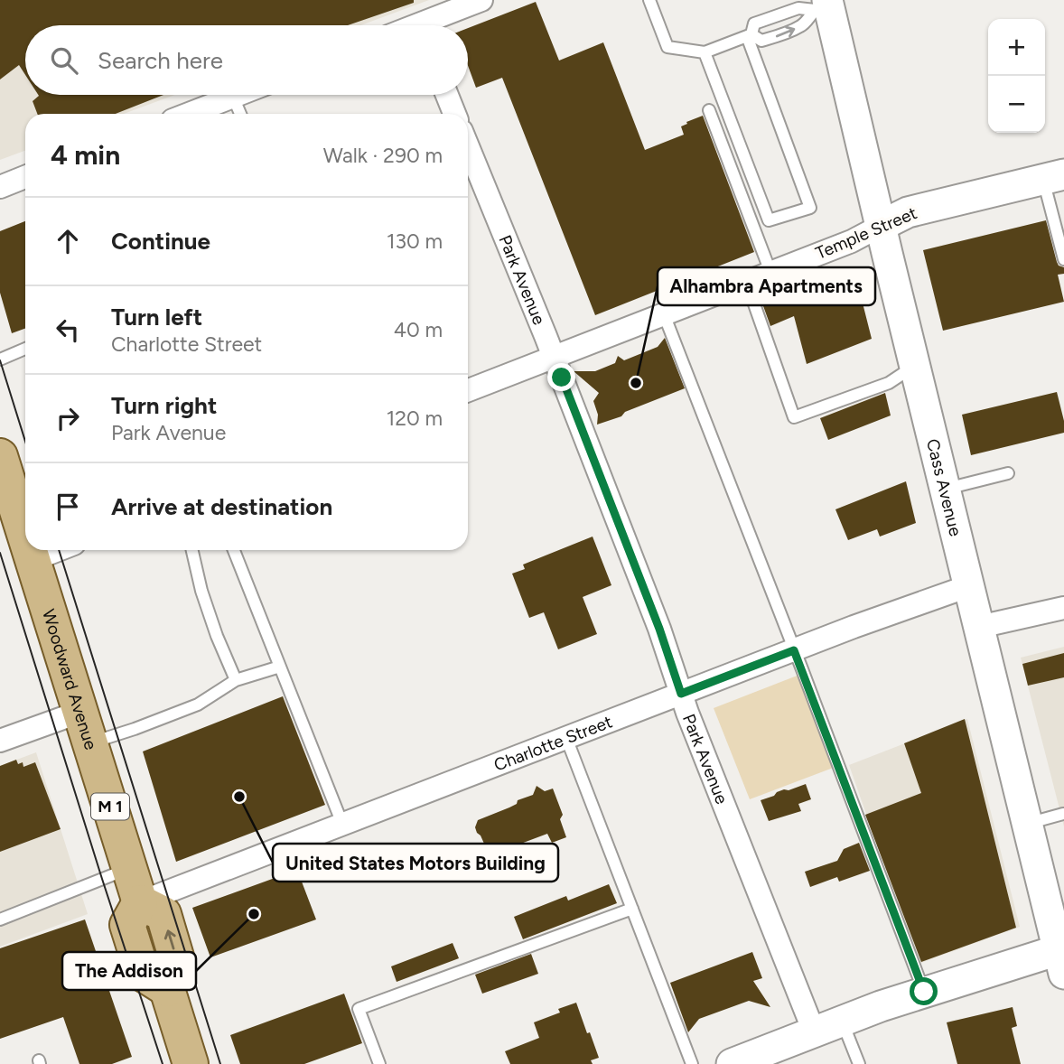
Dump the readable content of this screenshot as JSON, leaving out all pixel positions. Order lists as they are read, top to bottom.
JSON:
{
  "streets": {
    "main road": ["Woodward Avenue", "M 1"],
    "street": [
      "Temple Street",
      "Park Avenue",
      "Cass Avenue",
      "Charlotte Street"
    ]
  },
  "crossings": [
    ["Temple Street", "Park Avenue"],
    ["Temple Street", "Cass Avenue"],
    ["Park Avenue", "Charlotte Street"],
    ["Cass Avenue", "Charlotte Street"],
    ["Woodward Avenue", "Charlotte Street"]
  ],
  "places": ["Alhambra Apartments", "United States Motors Building", "The Addison"],
  "page": {
    "map_buttons": ["+", "−"],
    "search": "Search here",
    "heading": ["4 min", "Walk · 290 m"],
    "list": [
      ["Continue", "130 m"],
      ["Turn left", "Charlotte Street", "40 m"],
      ["Turn right", "Park Avenue", "120 m"],
      "Arrive at destination"
    ]
  }
}
